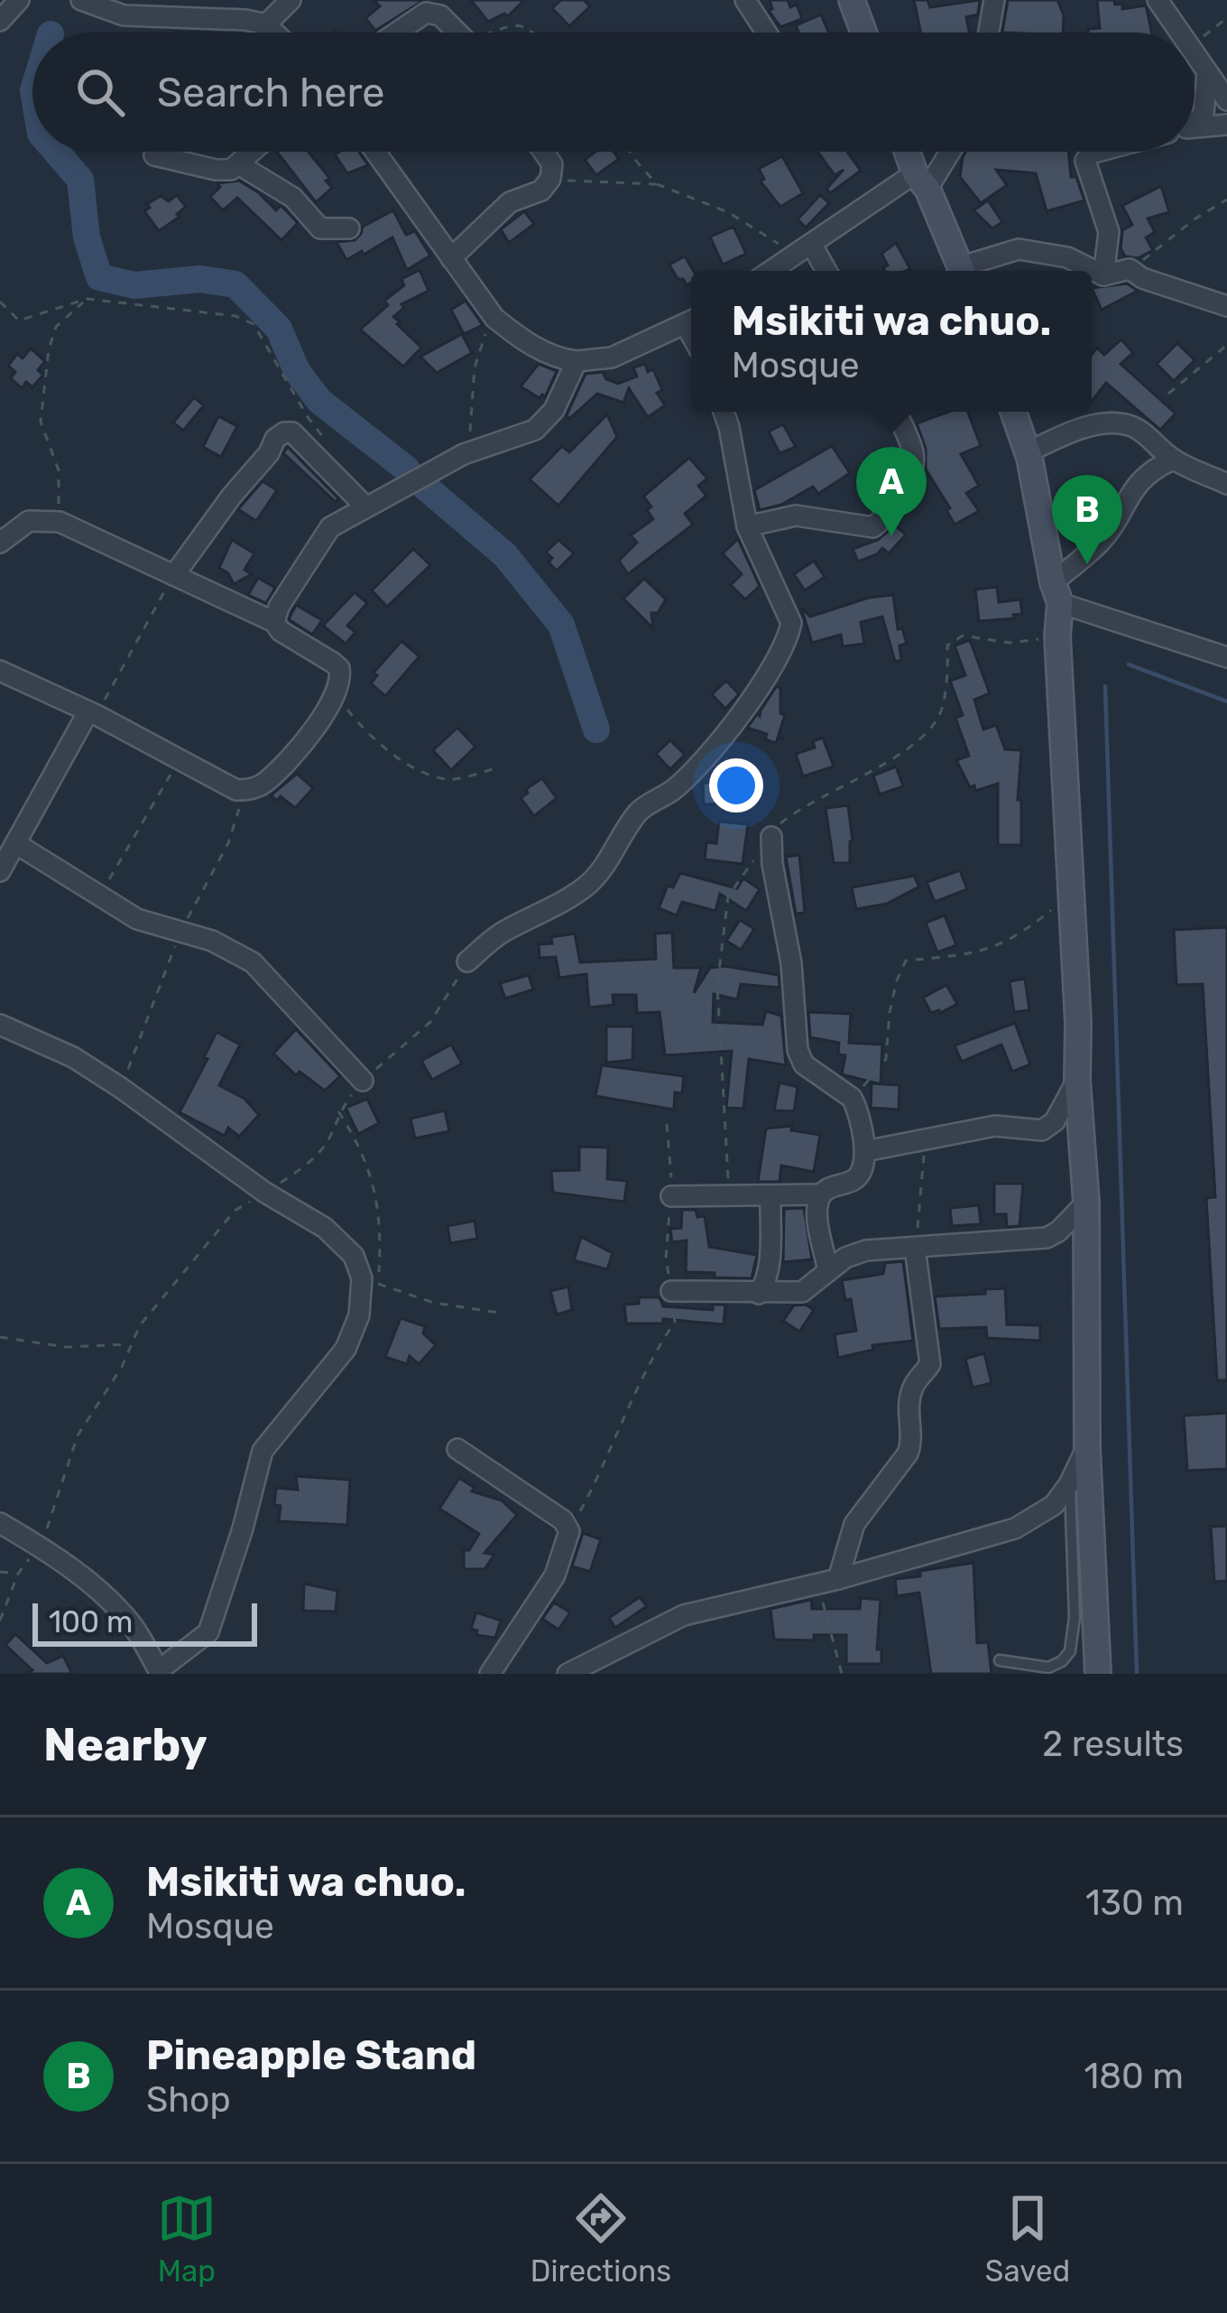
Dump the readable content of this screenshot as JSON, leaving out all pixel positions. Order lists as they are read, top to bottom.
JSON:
{
  "scale_bar": "100 m",
  "page": {
    "search": "Search here",
    "popup": ["Msikiti wa chuo.", "Mosque"],
    "pins": ["A", "B"],
    "scale": "100 m",
    "heading": ["Nearby", "2 results"],
    "list": [
      {
        "mark": "A",
        "name": "Msikiti wa chuo.",
        "note": "Mosque",
        "value": "130 m"
      },
      {
        "mark": "B",
        "name": "Pineapple Stand",
        "note": "Shop",
        "value": "180 m"
      }
    ],
    "nav": ["Map", "Directions", "Saved"]
  }
}
